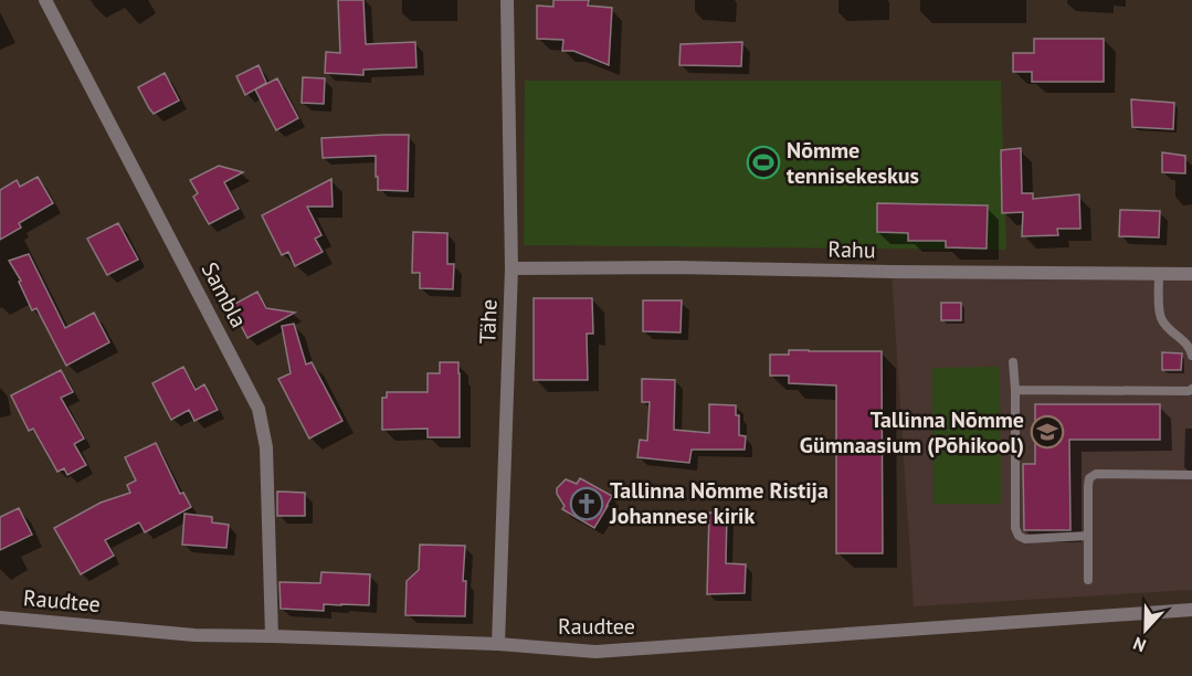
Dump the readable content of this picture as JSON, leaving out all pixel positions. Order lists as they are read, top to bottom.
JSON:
{
  "streets": {
    "street": [
      "Rahu",
      "Sambla",
      "Tähe",
      "Raudtee"
    ]
  },
  "crossings": [
    ["Rahu", "Tähe"],
    ["Sambla", "Raudtee"],
    ["Tähe", "Raudtee"]
  ],
  "places": {
    "sports": ["Nõmme tennisekeskus"],
    "school or university": ["Tallinna Nõmme Gümnaasium (Põhikool)"],
    "church": ["Tallinna Nõmme Ristija Johannese kirik"]
  },
  "north": "bottom"
}
